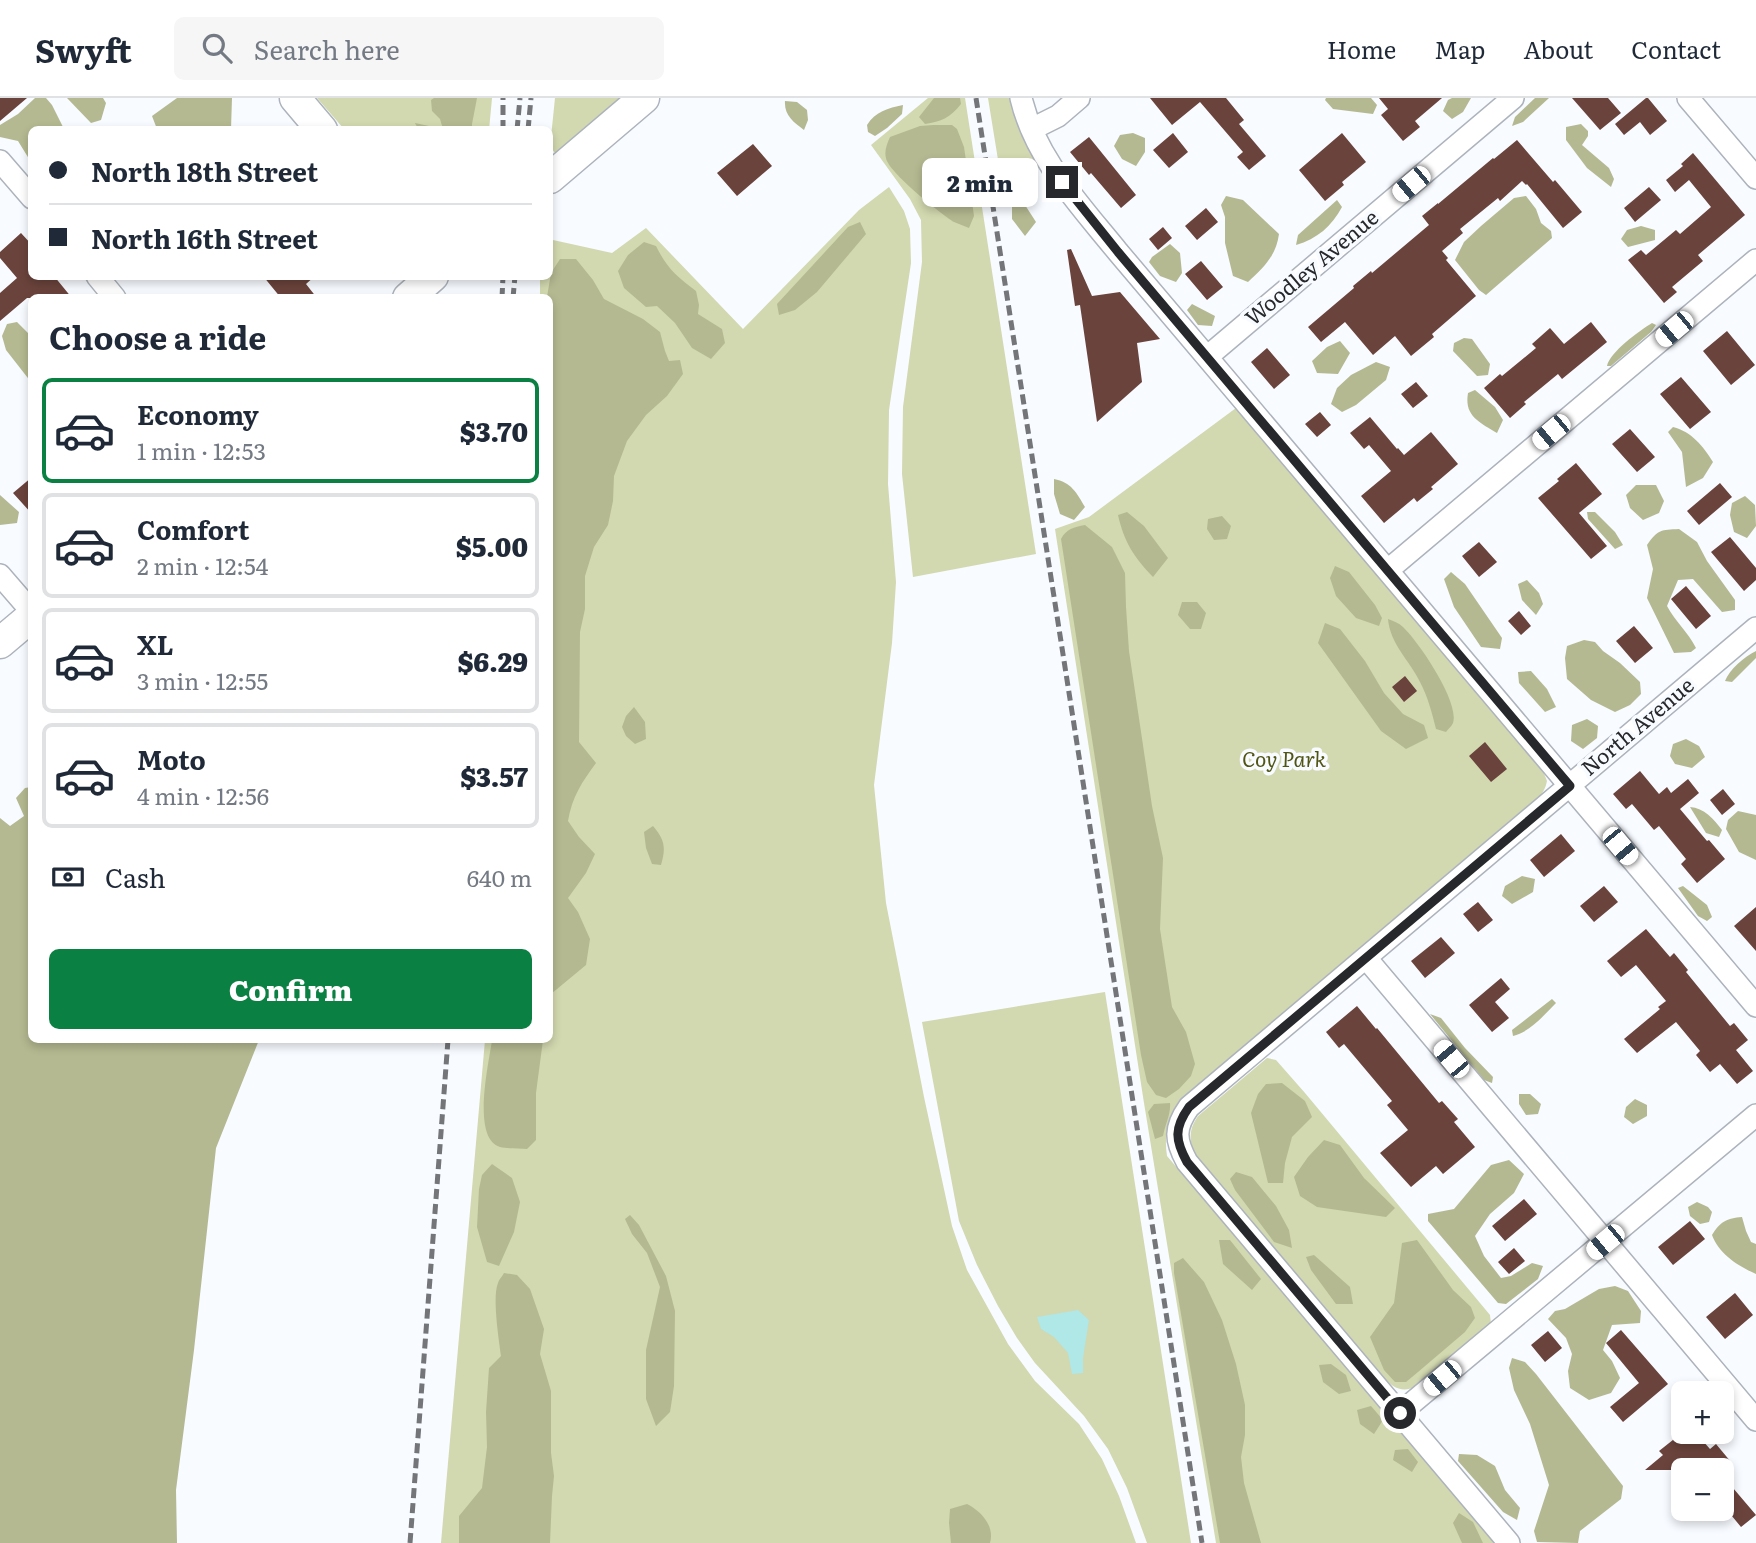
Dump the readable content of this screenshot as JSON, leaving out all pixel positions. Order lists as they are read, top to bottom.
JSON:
{
  "streets": {
    "street": ["Woodley Avenue", "North Avenue"]
  },
  "parks": ["Coy Park"],
  "page": {
    "header": "Swyft",
    "search": "Search here",
    "nav": [
      "Home",
      "Map",
      "About",
      "Contact"
    ],
    "banner": ["North 18th Street", "North 16th Street"],
    "bubble": "2 min",
    "heading": "Choose a ride",
    "list": [
      {
        "name": "Economy",
        "note": "1 min · 12:53",
        "value": "$3.70"
      },
      {
        "name": "Comfort",
        "note": "2 min · 12:54",
        "value": "$5.00"
      },
      {
        "name": "XL",
        "note": "3 min · 12:55",
        "value": "$6.29"
      },
      {
        "name": "Moto",
        "note": "4 min · 12:56",
        "value": "$3.57"
      }
    ],
    "pay": ["Cash", "640 m"],
    "buttons": "Confirm",
    "map_buttons": ["+", "−"]
  }
}
